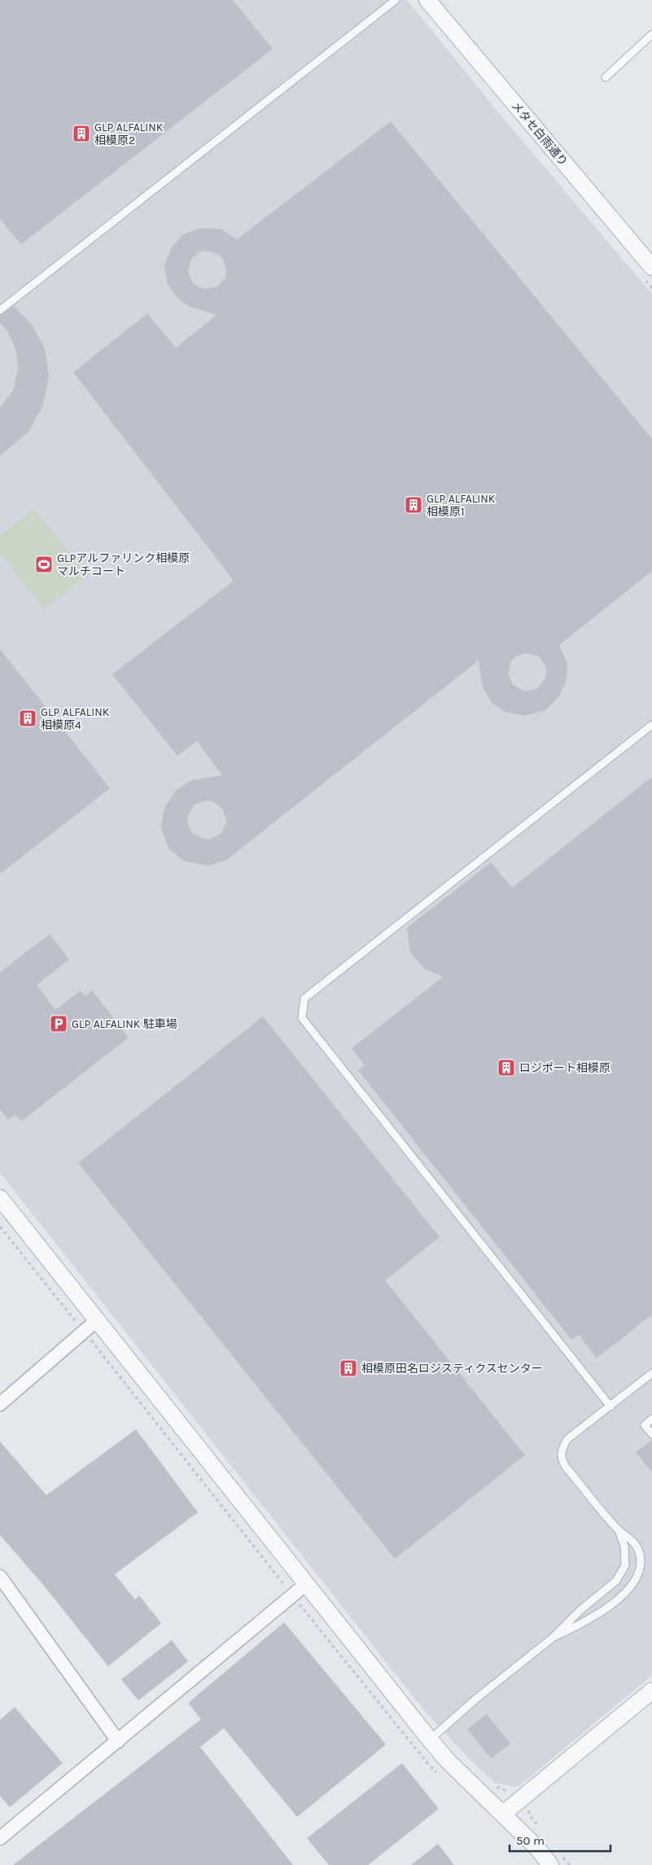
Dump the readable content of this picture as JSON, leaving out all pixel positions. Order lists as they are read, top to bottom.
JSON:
{
  "streets": {
    "street": ["メタセ白雨通り"]
  },
  "places": {
    "building": [
      "GLP ALFALINK 相模原2",
      "GLP ALFALINK 相模原1",
      "GLP ALFALINK 相模原4",
      "ロジポート相模原",
      "相模原田名ロジスティクスセンター"
    ],
    "sports": ["GLPアルファリンク相模原 マルチコート"],
    "parking": ["GLP ALFALINK 駐車場"]
  },
  "scale_bar": "50 m"
}
